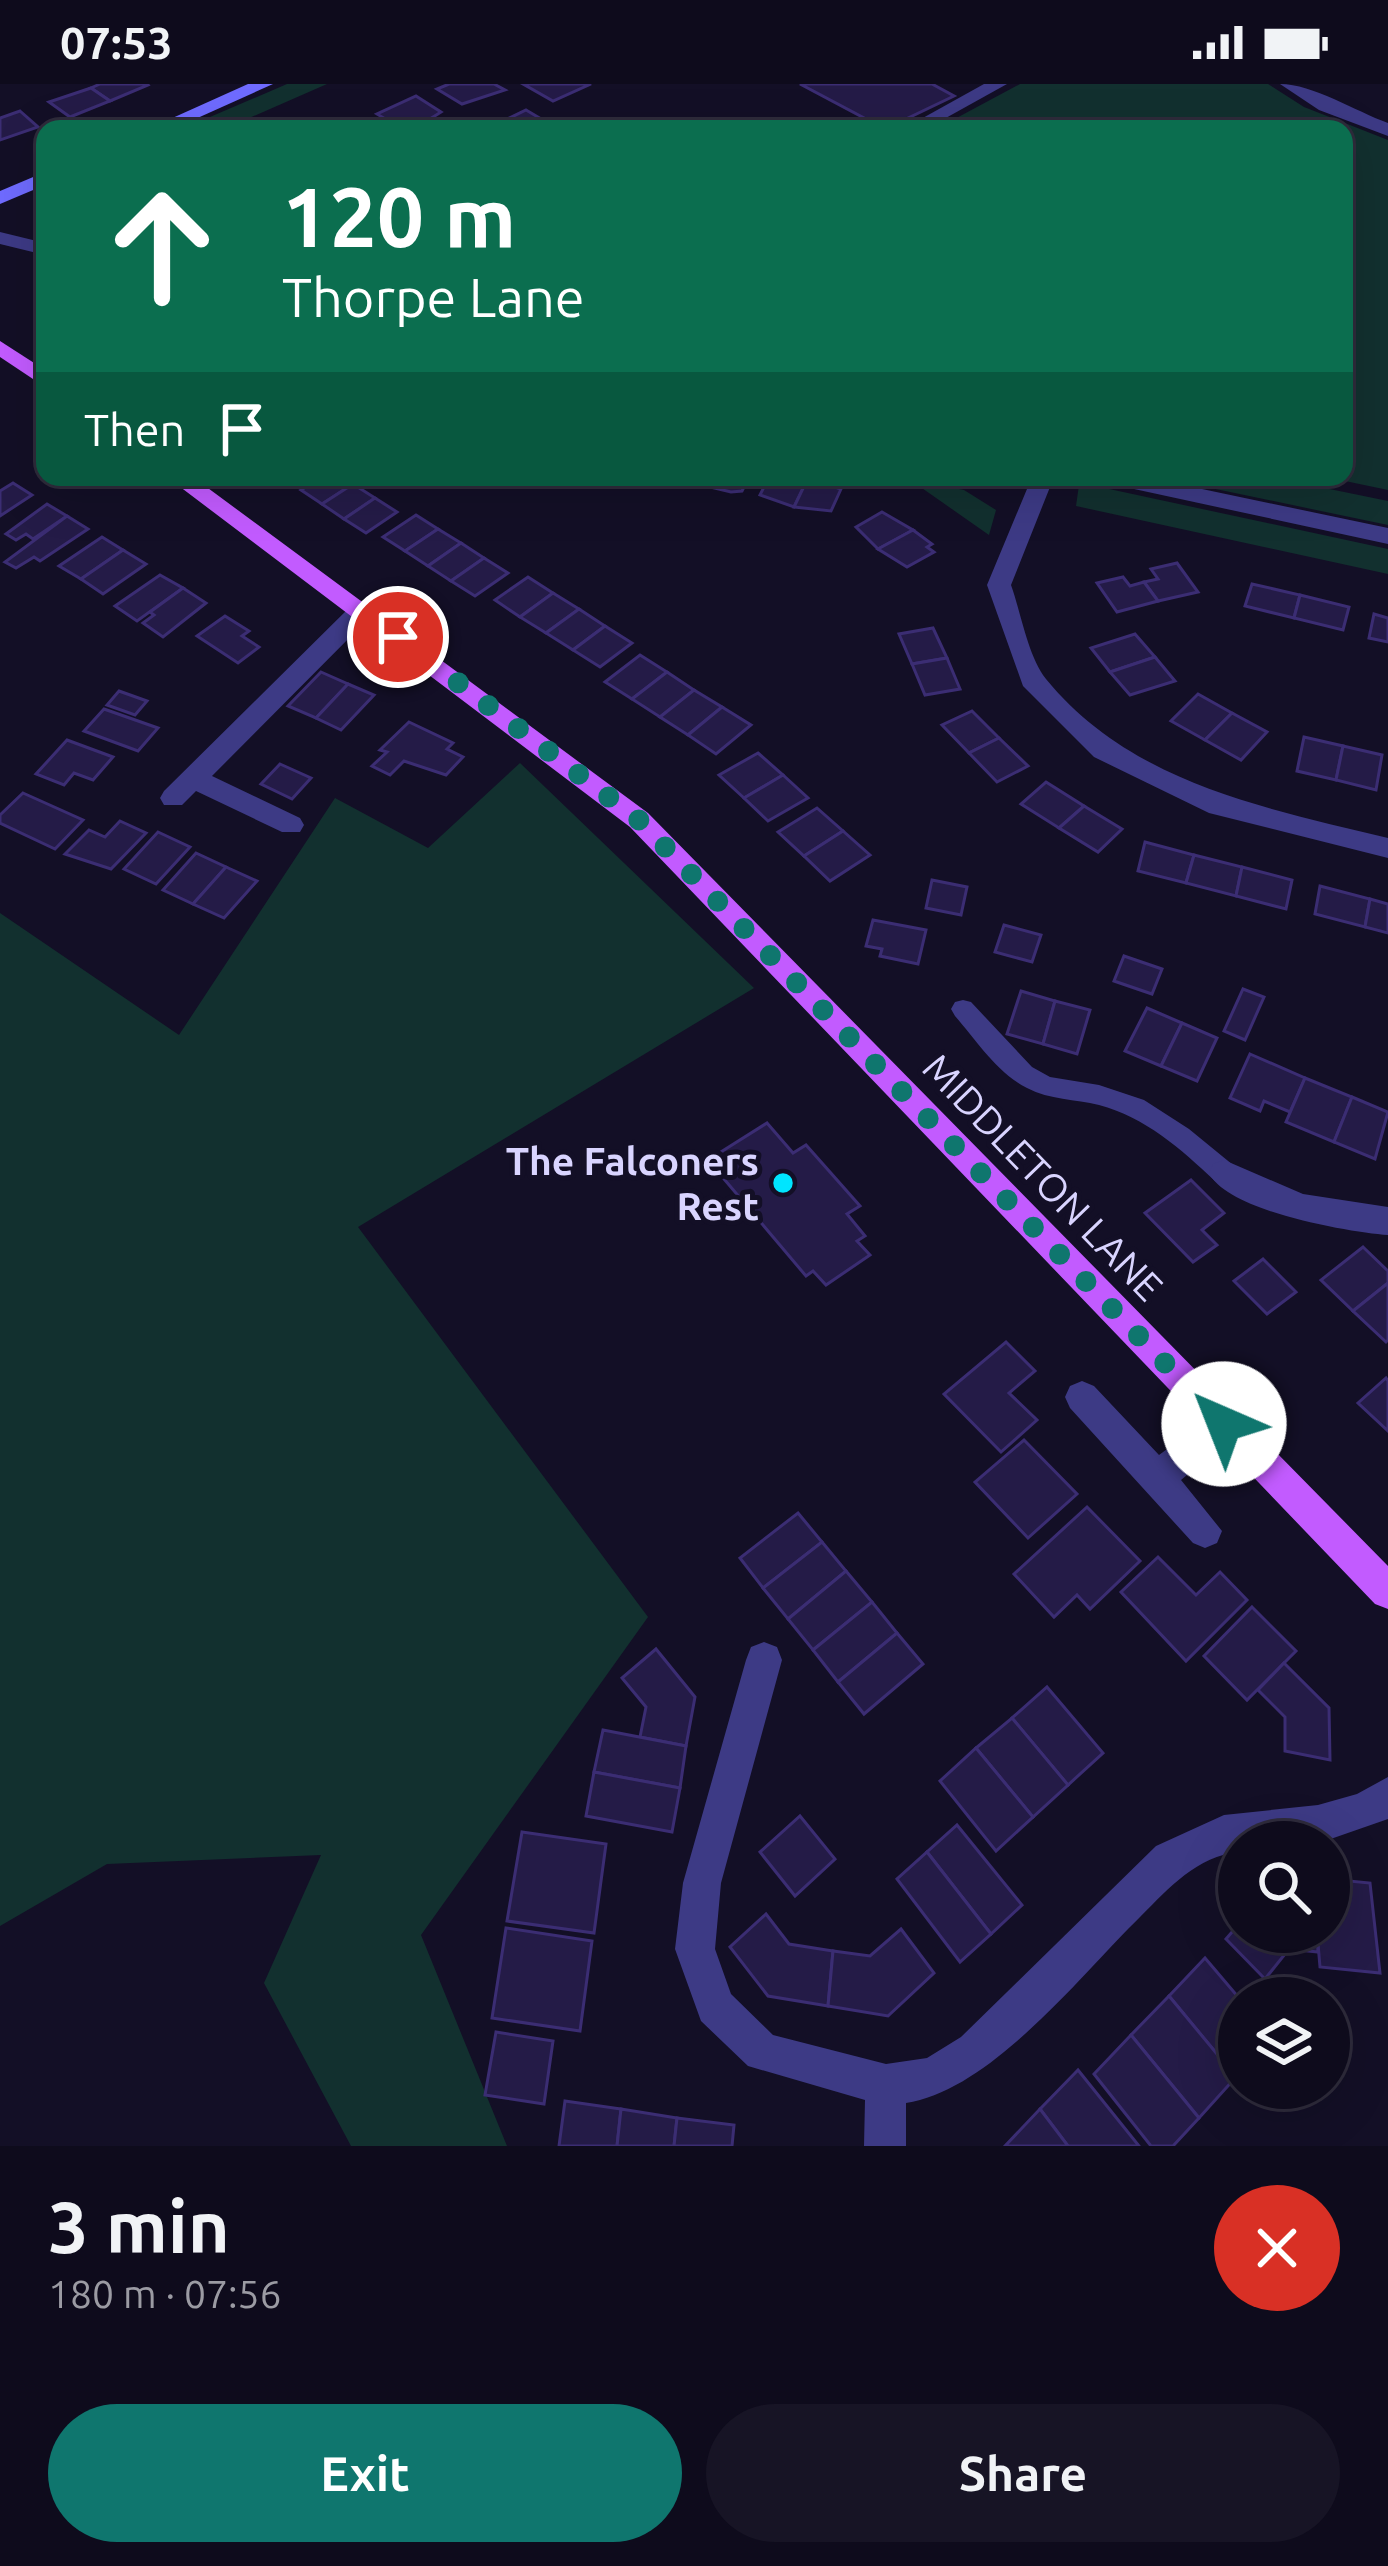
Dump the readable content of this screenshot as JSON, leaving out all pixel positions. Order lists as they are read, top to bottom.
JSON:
{
  "streets": {
    "main road": ["MIDDLETON LANE"]
  },
  "places": ["The Falconers Rest"],
  "page": {
    "status": "07:53",
    "turn": ["120 m", "Thorpe Lane"],
    "then": "Then",
    "heading": ["3 min", "180 m · 07:56"],
    "buttons": ["Exit", "Share"]
  }
}
